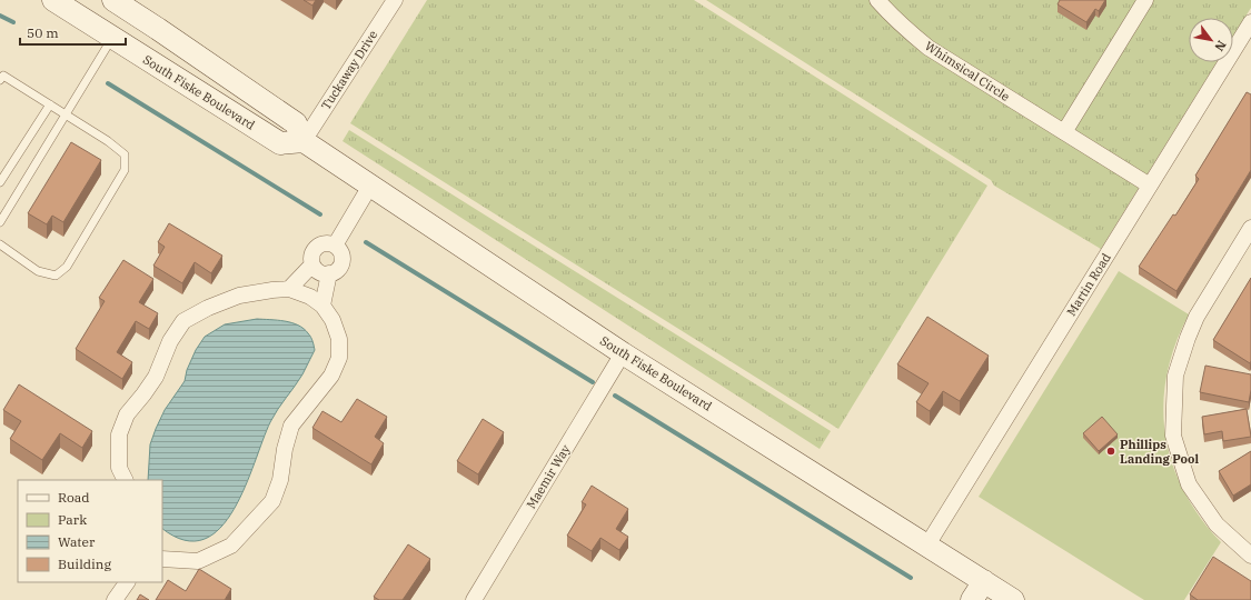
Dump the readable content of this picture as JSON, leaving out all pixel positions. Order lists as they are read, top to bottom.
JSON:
{
  "streets": {
    "main road": ["South Fiske Boulevard"],
    "street": [
      "Tuckaway Drive",
      "Whimsical Circle",
      "Martin Road",
      "Maemir Way"
    ]
  },
  "crossings": [
    ["Tuckaway Drive", "South Fiske Boulevard"],
    ["Whimsical Circle", "Martin Road"],
    ["South Fiske Boulevard", "Martin Road"],
    ["South Fiske Boulevard", "Maemir Way"]
  ],
  "places": ["Phillips Landing Pool"],
  "legend": [
    "Road",
    "Park",
    "Water",
    "Building"
  ],
  "scale_bar": "50 m",
  "north": "bottom right"
}
